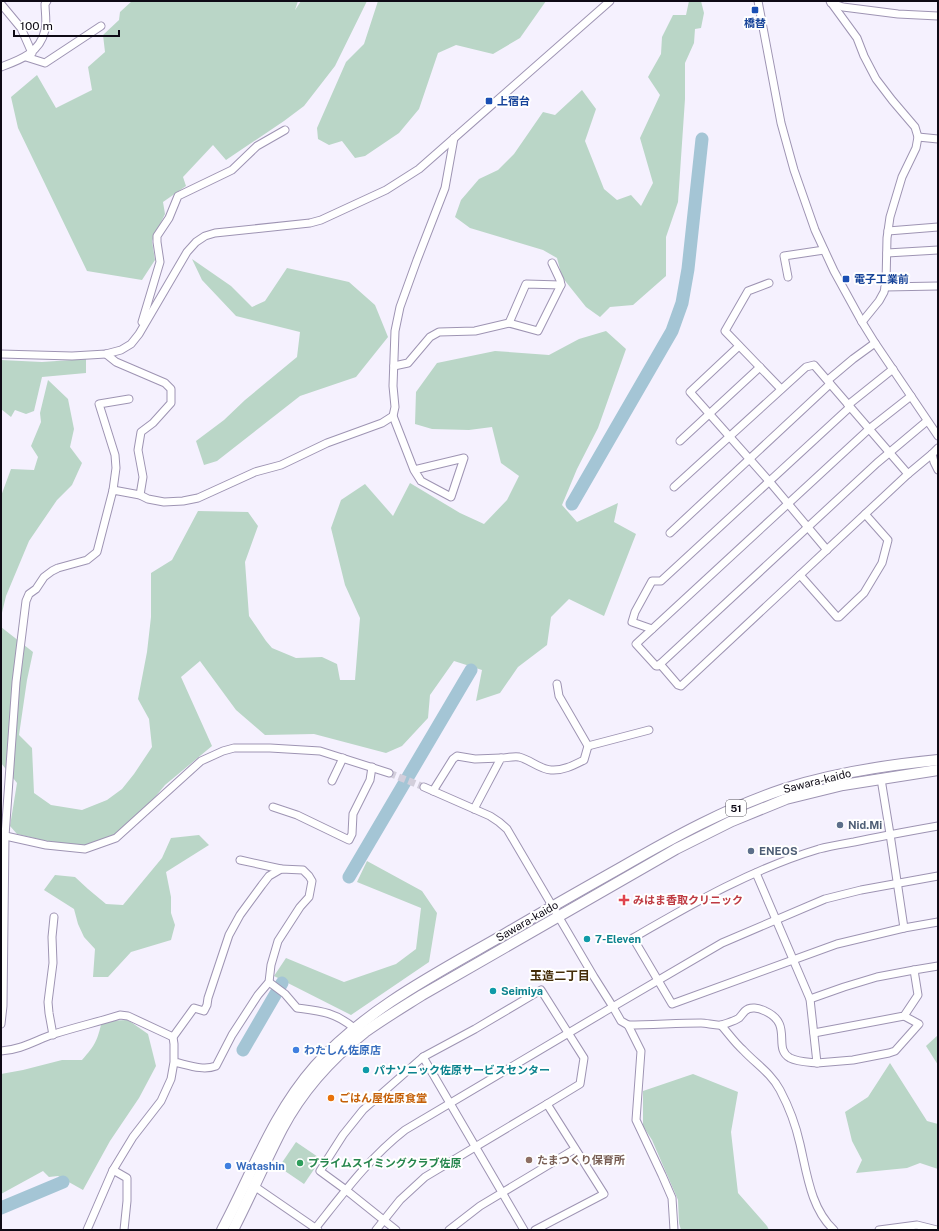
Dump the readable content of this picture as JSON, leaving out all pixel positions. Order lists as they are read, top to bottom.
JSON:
{
  "streets": {
    "highway": ["Sawara-kaido", "51"]
  },
  "districts": ["玉造二丁目"],
  "places": {
    "transit": ["橋替", "上宿台", "電子工業前"],
    "other": [
      "Nid.Mi",
      "ENEOS",
      "7-Eleven",
      "Seimiya",
      "わたしん佐原店",
      "パナソニック佐原サービスセンター",
      "ごはん屋佐原食堂",
      "たまつくり保育所",
      "プライムスイミングクラブ佐原",
      "Watashin"
    ],
    "health": ["みはま香取クリニック"]
  },
  "scale_bar": "100 m"
}
